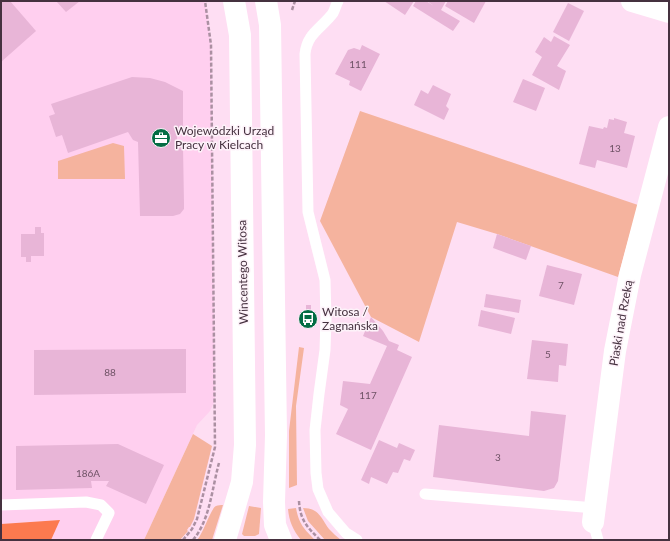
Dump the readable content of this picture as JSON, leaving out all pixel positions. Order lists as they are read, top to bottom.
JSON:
{
  "streets": {
    "main road": ["Wincentego Witosa", "Piaski nad Rzeką"]
  },
  "places": {
    "office": ["Wojewódzki Urząd Pracy w Kielcach"],
    "bus stop": ["Witosa / Zagnańska"]
  },
  "house_numbers": [
    "111",
    "13",
    "7",
    "5",
    "88",
    "117",
    "3",
    "186A"
  ]
}
